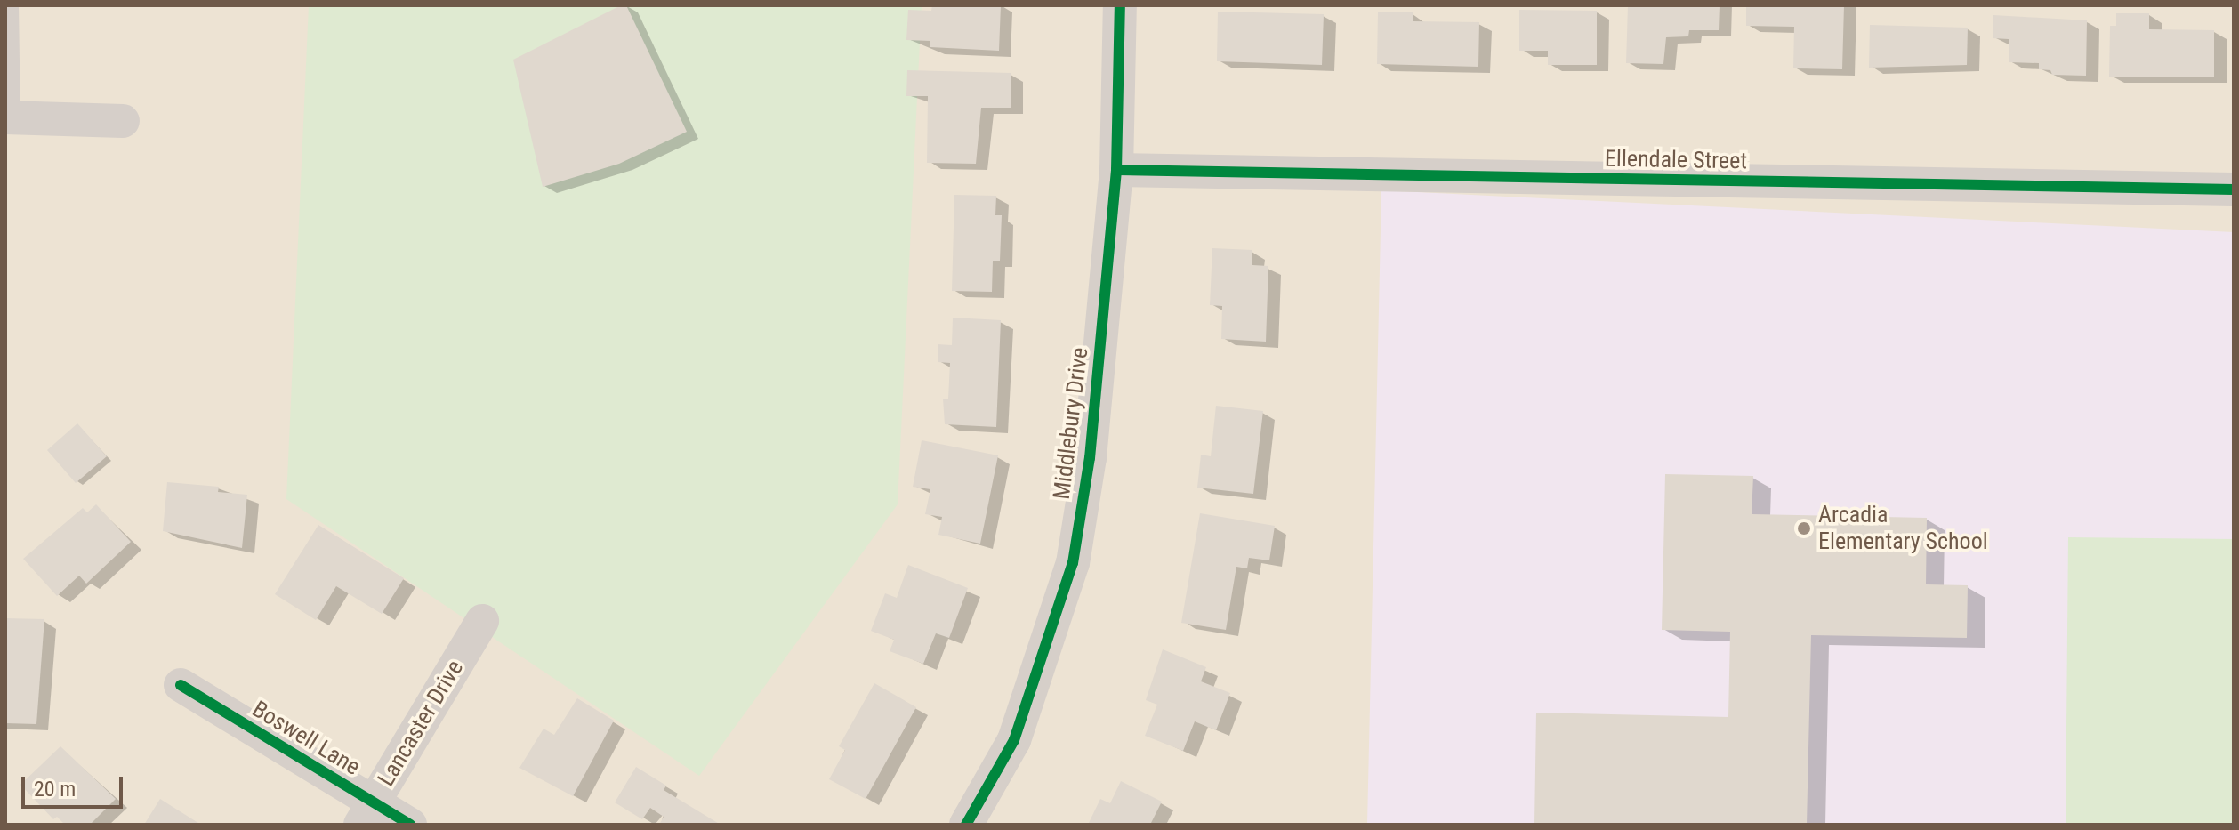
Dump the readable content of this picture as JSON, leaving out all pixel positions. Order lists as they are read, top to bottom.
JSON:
{
  "streets": {
    "street": [
      "Ellendale Street",
      "Middlebury Drive",
      "Lancaster Drive",
      "Boswell Lane"
    ]
  },
  "crossings": [
    ["Ellendale Street", "Middlebury Drive"],
    ["Lancaster Drive", "Boswell Lane"]
  ],
  "places": ["Arcadia Elementary School"],
  "scale_bar": "20 m"
}
